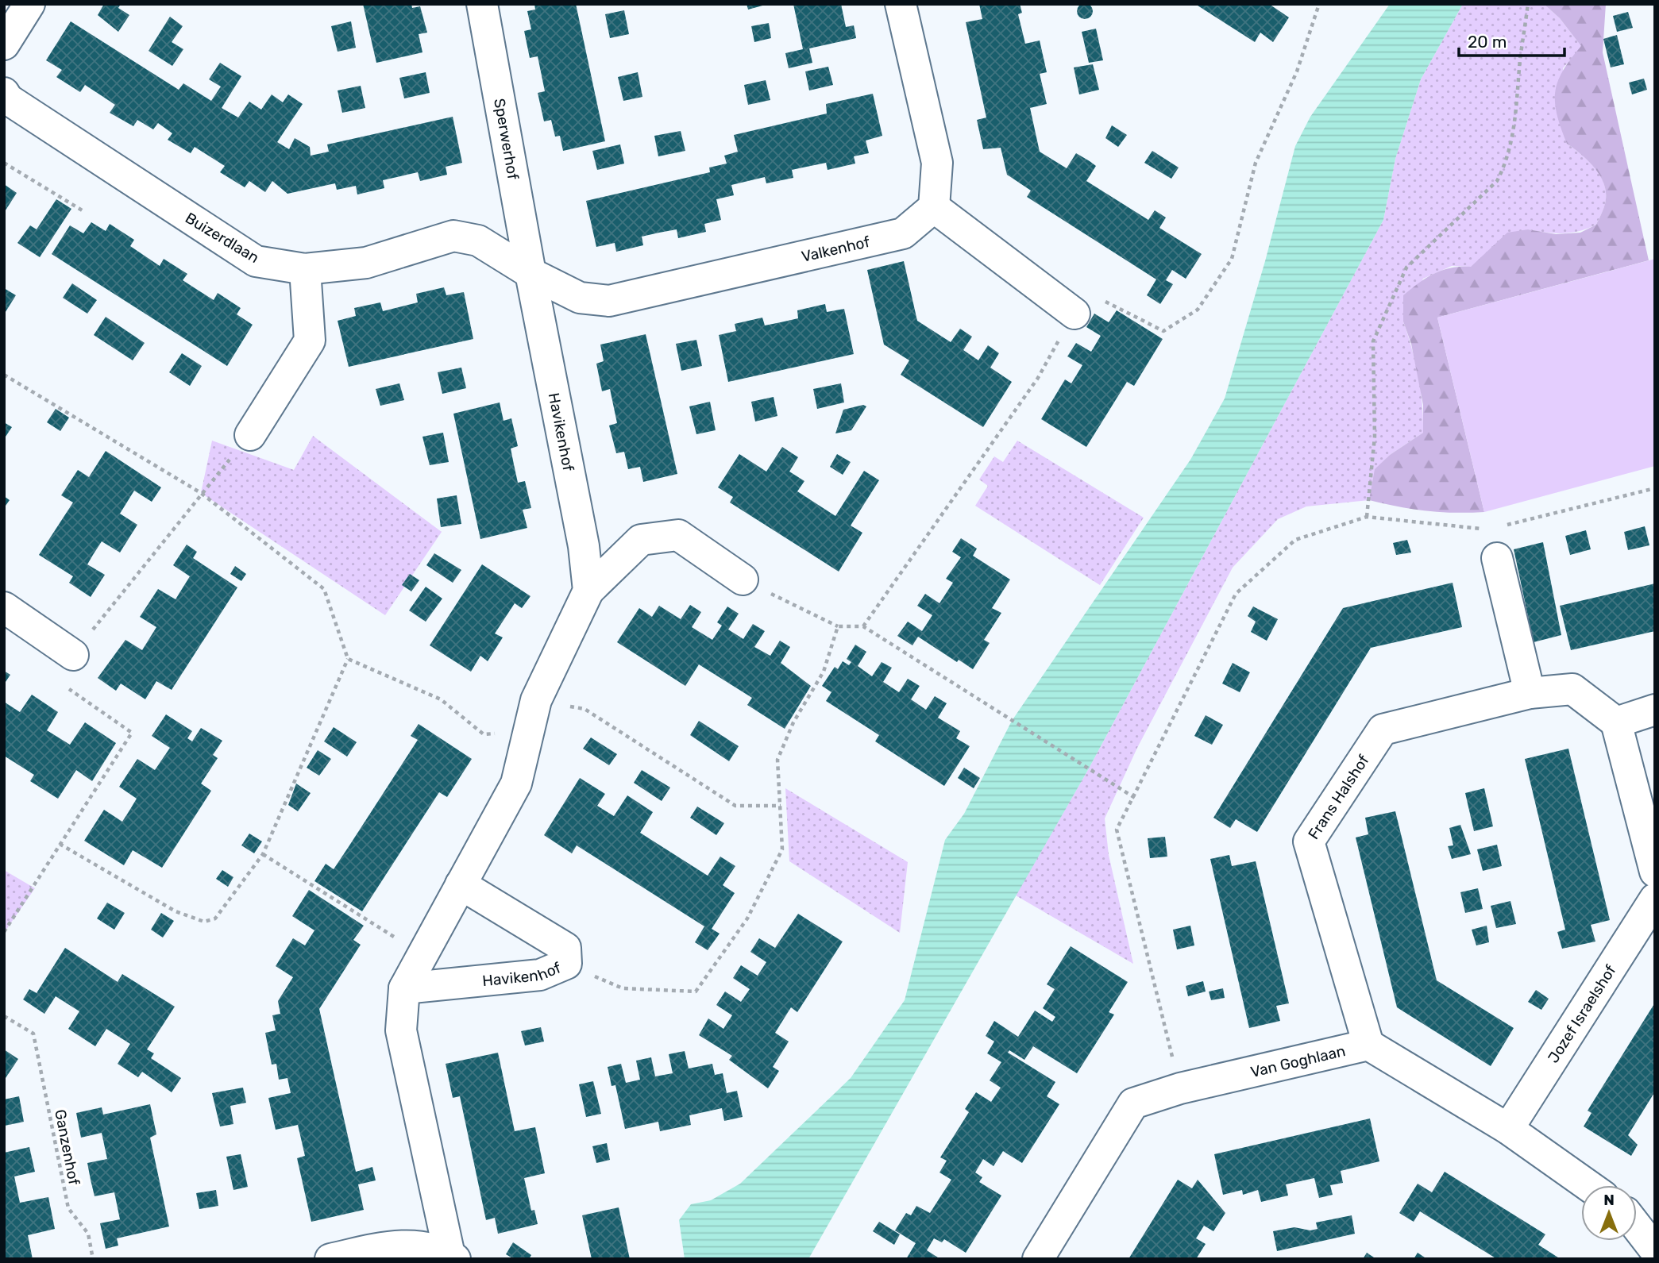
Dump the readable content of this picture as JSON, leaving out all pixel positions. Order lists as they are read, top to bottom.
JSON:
{
  "streets": {
    "street": [
      "Sperwerhof",
      "Buizerdlaan",
      "Valkenhof",
      "Havikenhof",
      "Frans Halshof",
      "Jozef Israelshof",
      "Van Goghlaan"
    ],
    "path": ["Ganzenhof"]
  },
  "crossings": [
    ["Sperwerhof", "Buizerdlaan"],
    ["Sperwerhof", "Valkenhof"],
    ["Sperwerhof", "Havikenhof"],
    ["Buizerdlaan", "Valkenhof"],
    ["Buizerdlaan", "Havikenhof"],
    ["Valkenhof", "Havikenhof"],
    ["Frans Halshof", "Van Goghlaan"]
  ],
  "scale_bar": "20 m",
  "north": "top"
}
